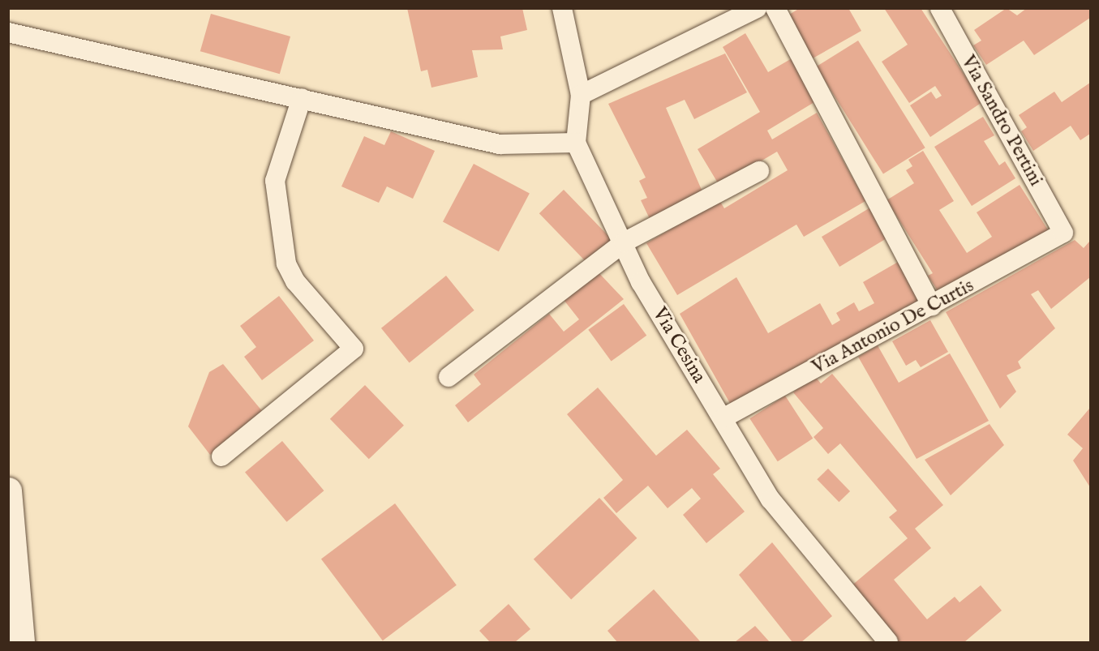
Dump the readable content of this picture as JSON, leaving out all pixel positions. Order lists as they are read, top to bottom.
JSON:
{
  "streets": {
    "street": ["Via Sandro Pertini", "Via Antonio De Curtis", "Via Cesina"]
  },
  "crossings": [
    ["Via Sandro Pertini", "Via Antonio De Curtis"],
    ["Via Antonio De Curtis", "Via Cesina"]
  ]
}
